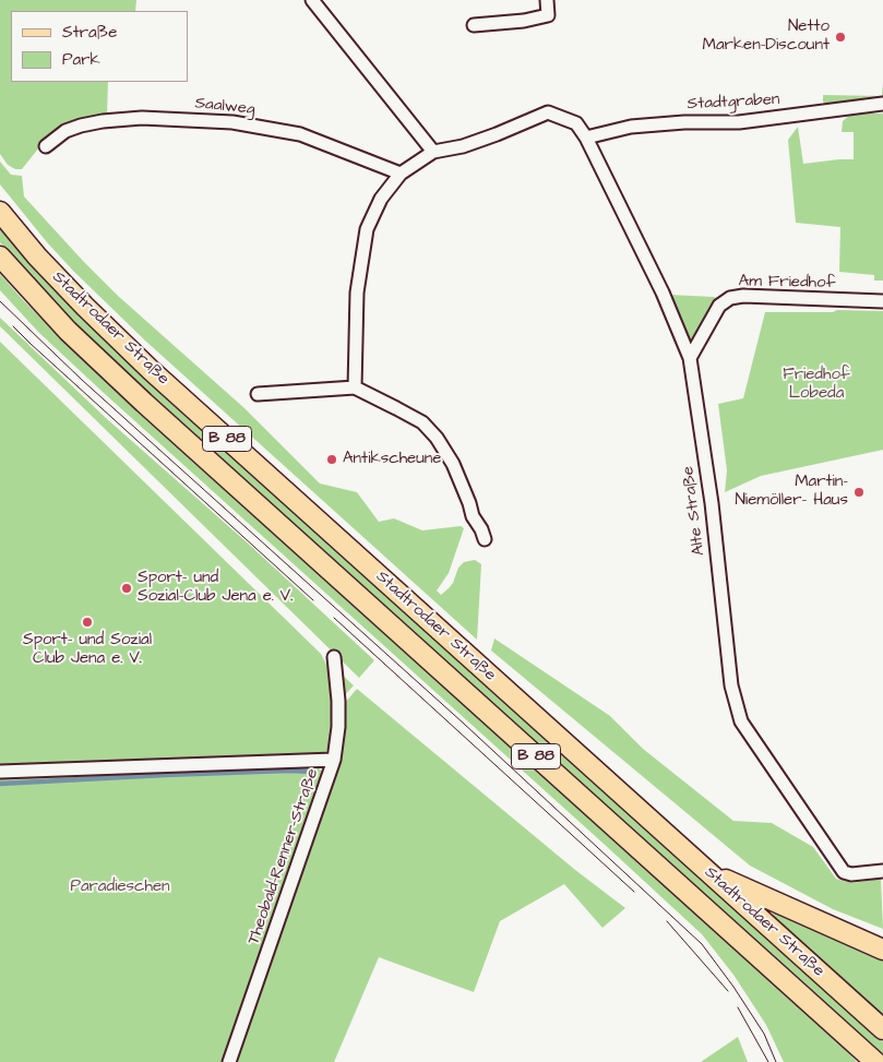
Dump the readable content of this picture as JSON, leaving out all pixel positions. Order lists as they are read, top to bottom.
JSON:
{
  "streets": {
    "main road": ["Stadtrodaer Straße", "B 88"],
    "street": [
      "Stadtgraben",
      "Saalweg",
      "Am Friedhof",
      "Alte Straße",
      "Theobald-Renner-Straße"
    ]
  },
  "crossings": [
    ["Stadtgraben", "Alte Straße"],
    ["Am Friedhof", "Alte Straße"]
  ],
  "parks": ["Friedhof Lobeda", "Paradieschen"],
  "places": [
    "Netto Marken-Discount",
    "Antikscheune",
    "Martin- Niemöller- Haus",
    "Sport- und Sozial-Club Jena e. V.",
    "Sport- und Sozial Club Jena e. V."
  ],
  "legend": ["Straße", "Park"]
}
